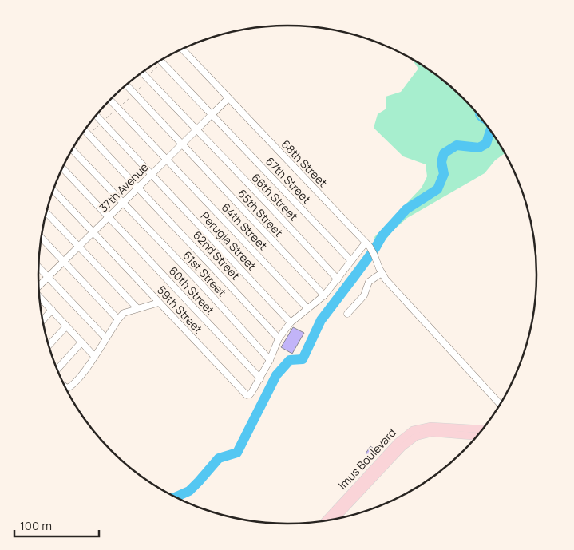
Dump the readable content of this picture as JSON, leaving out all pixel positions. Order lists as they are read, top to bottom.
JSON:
{
  "streets": {
    "main road": ["Imus Boulevard"],
    "street": [
      "68th Street",
      "67th Street",
      "37th Avenue",
      "66th Street",
      "65th Street",
      "64th Street",
      "Perugia Street",
      "62nd Street",
      "61st Street",
      "60th Street",
      "59th Street"
    ]
  },
  "crossings": [
    ["68th Street", "37th Avenue"],
    ["67th Street", "37th Avenue"],
    ["37th Avenue", "66th Street"],
    ["37th Avenue", "65th Street"],
    ["37th Avenue", "64th Street"],
    ["37th Avenue", "Perugia Street"],
    ["37th Avenue", "62nd Street"],
    ["37th Avenue", "61st Street"],
    ["37th Avenue", "60th Street"],
    ["37th Avenue", "59th Street"],
    ["60th Street", "59th Street"]
  ],
  "scale_bar": "100 m"
}
